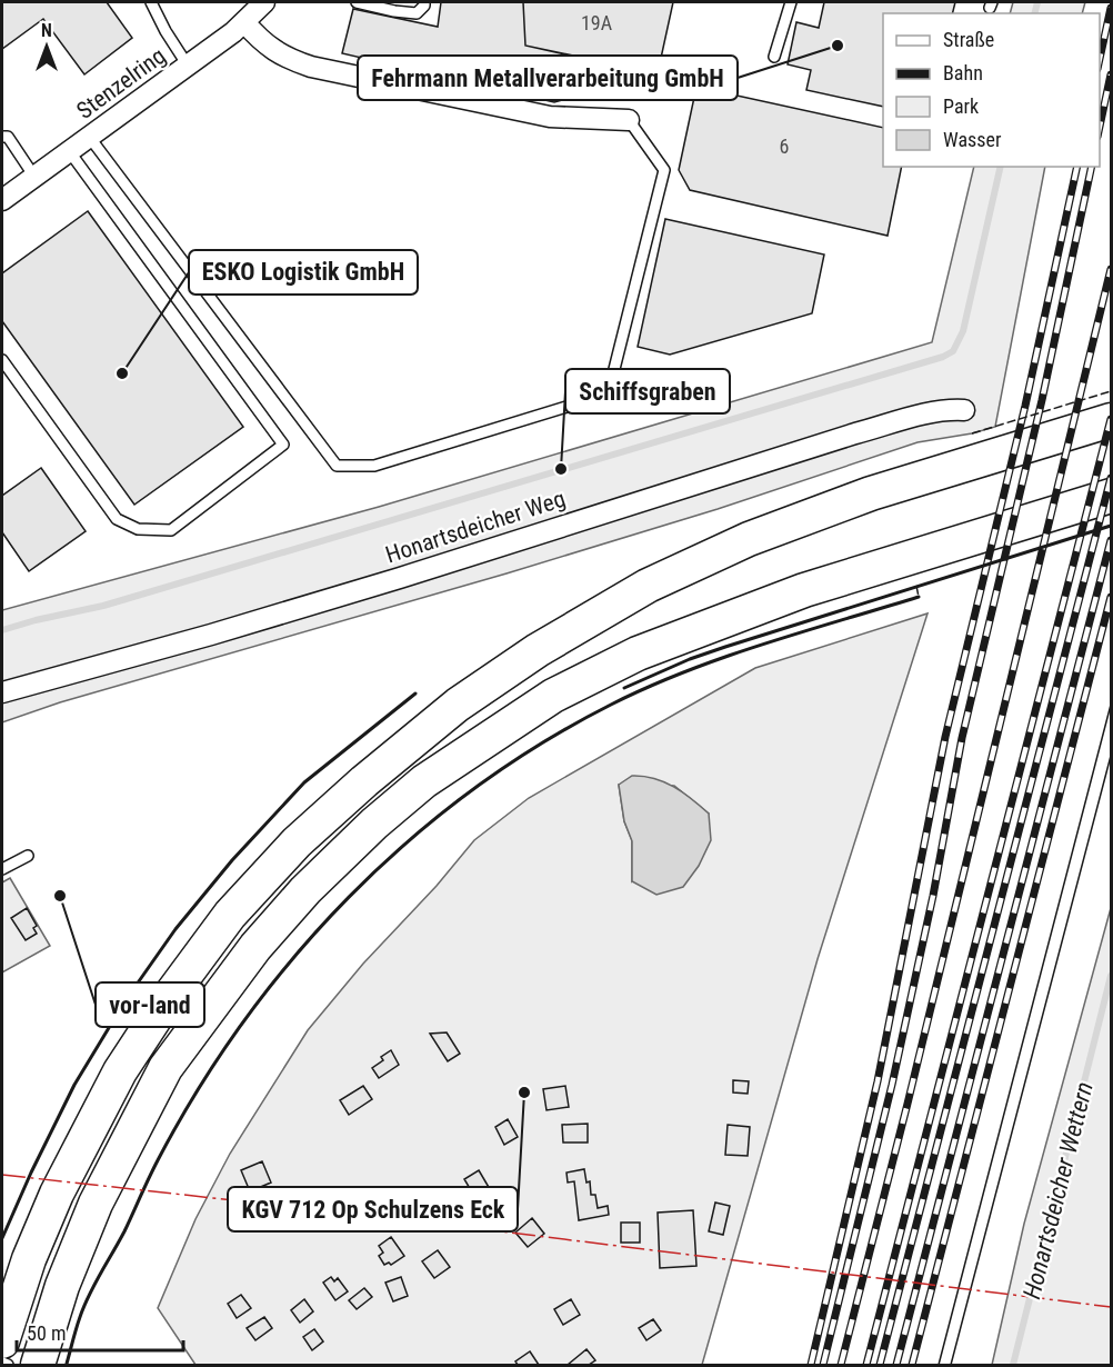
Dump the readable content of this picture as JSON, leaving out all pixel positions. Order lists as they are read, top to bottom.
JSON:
{
  "streets": {
    "street": ["Stenzelring", "Honartsdeicher Weg"]
  },
  "water": ["Honartsdeicher Wettern"],
  "places": [
    "Fehrmann Metallverarbeitung GmbH",
    "ESKO Logistik GmbH",
    "Schiffsgraben",
    "vor-land",
    "KGV 712 Op Schulzens Eck"
  ],
  "house_numbers": ["19A", "6"],
  "legend": [
    "Straße",
    "Bahn",
    "Park",
    "Wasser"
  ],
  "scale_bar": "50 m",
  "north": "top"
}
